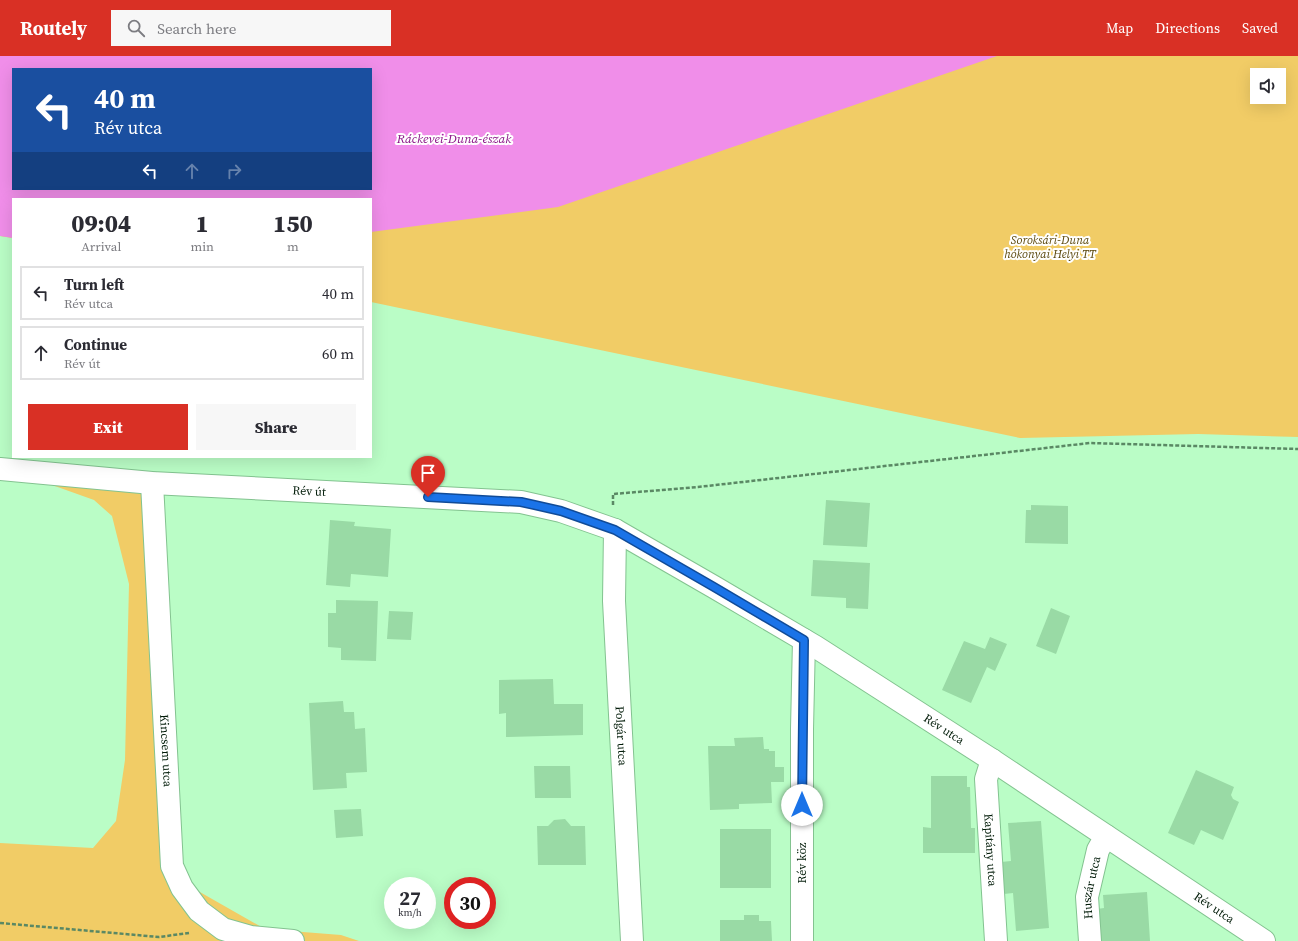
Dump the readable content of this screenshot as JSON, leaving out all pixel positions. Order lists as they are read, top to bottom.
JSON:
{
  "streets": {
    "street": [
      "Rév út",
      "Rév utca",
      "Polgár utca",
      "Kincsem utca",
      "Kapitány utca",
      "Rév köz",
      "Huszár utca"
    ]
  },
  "crossings": [
    ["Rév út", "Rév utca"],
    ["Rév út", "Polgár utca"],
    ["Rév út", "Kincsem utca"],
    ["Rév utca", "Polgár utca"],
    ["Rév utca", "Kapitány utca"],
    ["Rév utca", "Rév köz"],
    ["Rév utca", "Huszár utca"]
  ],
  "water": ["Ráckevei-Duna-észak"],
  "parks": ["Soroksári-Duna hókonyai Helyi TT"],
  "page": {
    "header": "Routely",
    "search": "Search here",
    "nav": ["Map", "Directions", "Saved"],
    "turn": ["40 m", "Rév utca"],
    "eta": [
      "09:04",
      "Arrival",
      "1",
      "min",
      "150",
      "m"
    ],
    "list": [
      {
        "name": "Turn left",
        "note": "Rév utca",
        "value": "40 m"
      },
      {
        "name": "Continue",
        "note": "Rév út",
        "value": "60 m"
      }
    ],
    "buttons": ["Exit", "Share"],
    "speed": "27 km/h",
    "limit": "30"
  }
}
